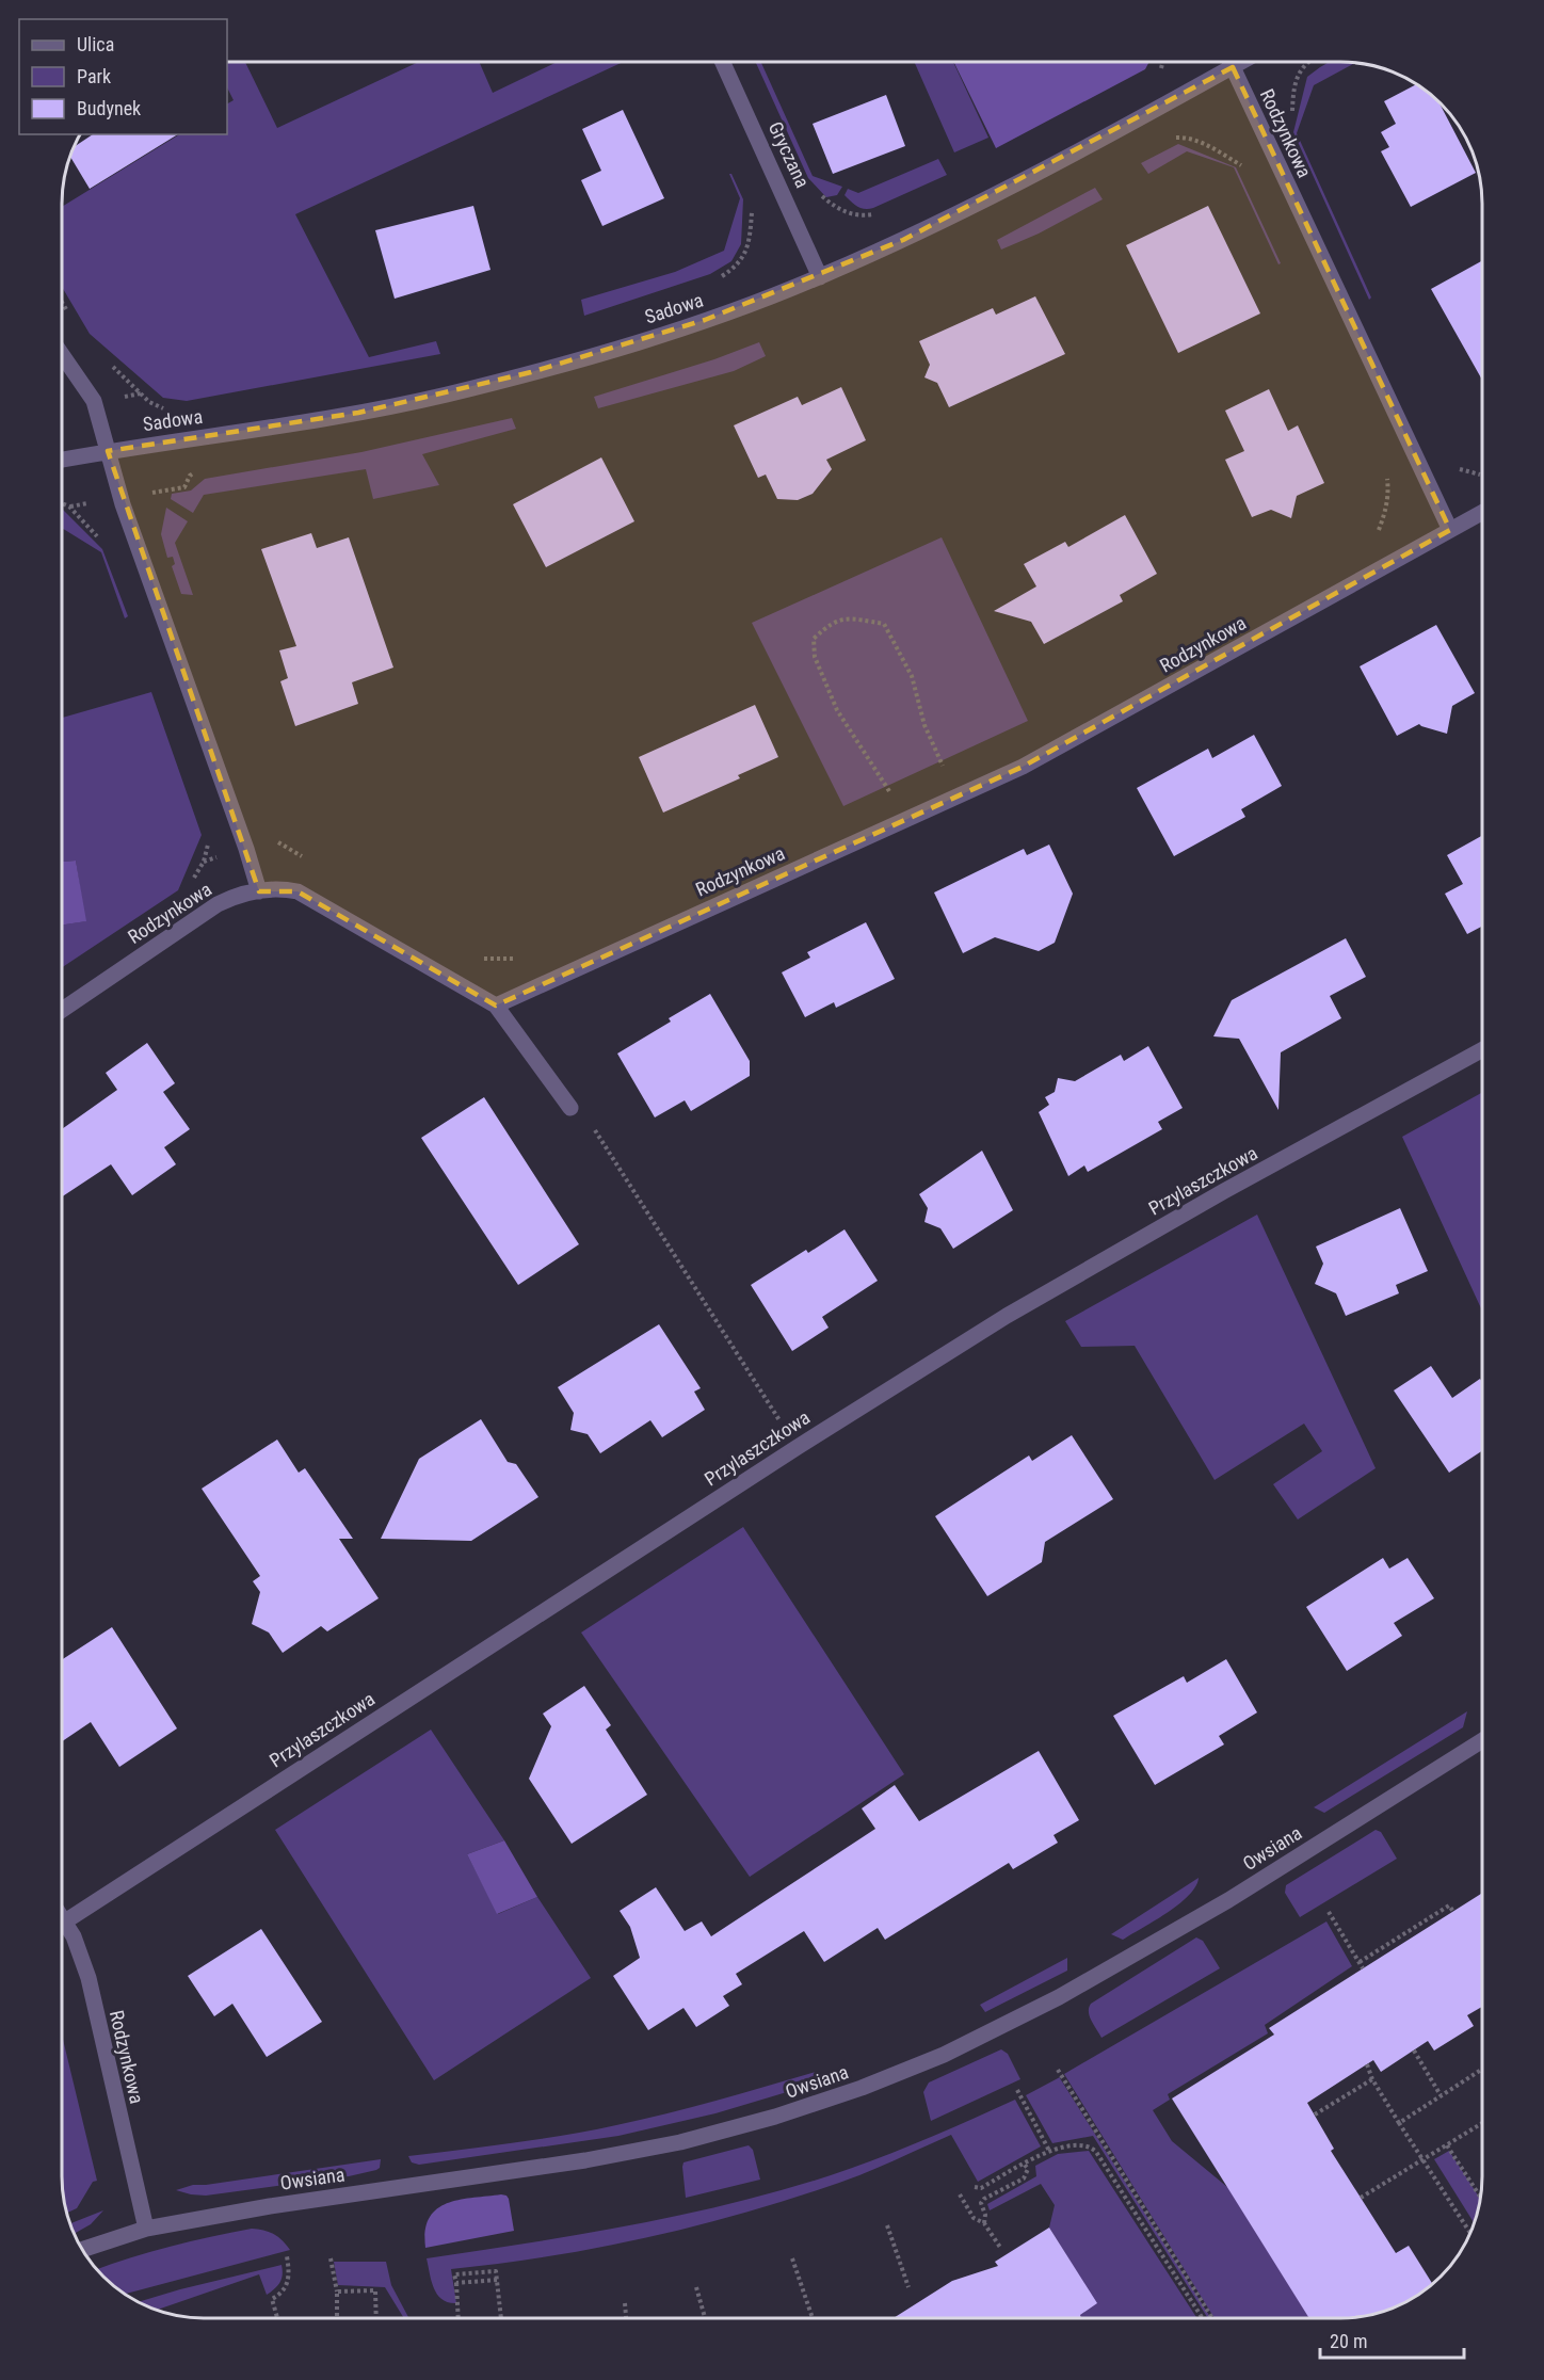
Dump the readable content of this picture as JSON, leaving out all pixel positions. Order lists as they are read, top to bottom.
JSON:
{
  "streets": {
    "street": [
      "Rodzynkowa",
      "Gryczana",
      "Sadowa",
      "Przylaszczkowa",
      "Owsiana"
    ]
  },
  "crossings": [
    ["Rodzynkowa", "Sadowa"],
    ["Rodzynkowa", "Przylaszczkowa"],
    ["Rodzynkowa", "Owsiana"],
    ["Gryczana", "Sadowa"]
  ],
  "legend": ["Ulica", "Park", "Budynek"],
  "scale_bar": "20 m"
}
